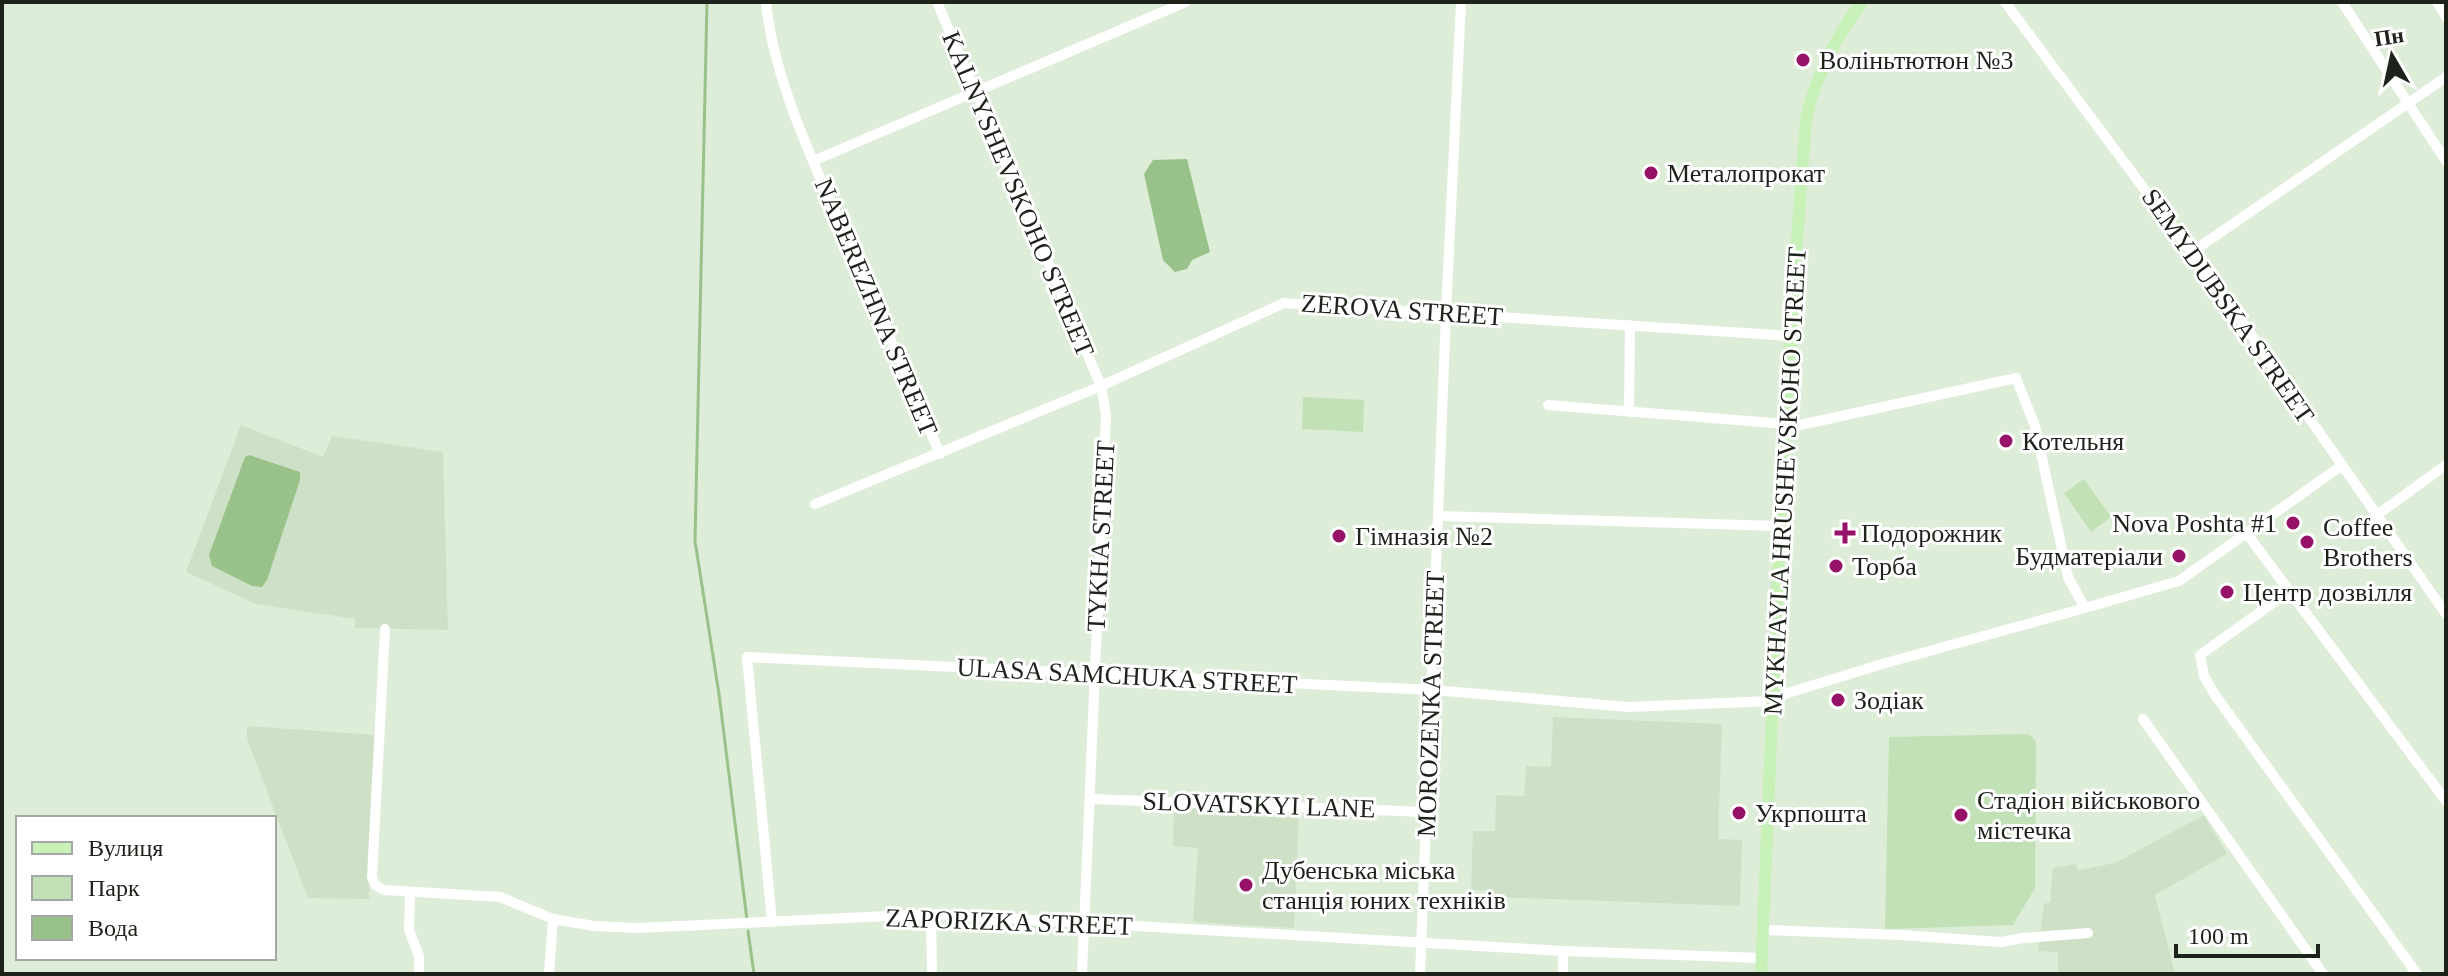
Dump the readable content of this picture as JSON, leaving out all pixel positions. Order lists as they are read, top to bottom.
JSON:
{
  "streets": {
    "main road": ["MYKHAYLA HRUSHEVSKOHO STREET"],
    "street": [
      "KALNYSHEVSKOHO STREET",
      "SEMYDUBSKA STREET",
      "NABEREZHNA STREET",
      "ZEROVA STREET",
      "TYKHA STREET",
      "ULASA SAMCHUKA STREET",
      "MOROZENKA STREET",
      "SLOVATSKYI LANE",
      "ZAPORIZKA STREET"
    ]
  },
  "crossings": [
    ["KALNYSHEVSKOHO STREET", "ZEROVA STREET"],
    ["KALNYSHEVSKOHO STREET", "TYKHA STREET"],
    ["SEMYDUBSKA STREET", "ULASA SAMCHUKA STREET"],
    ["NABEREZHNA STREET", "ZEROVA STREET"],
    ["ZEROVA STREET", "MYKHAYLA HRUSHEVSKOHO STREET"],
    ["ZEROVA STREET", "TYKHA STREET"],
    ["ZEROVA STREET", "MOROZENKA STREET"],
    ["MYKHAYLA HRUSHEVSKOHO STREET", "ULASA SAMCHUKA STREET"],
    ["MYKHAYLA HRUSHEVSKOHO STREET", "ZAPORIZKA STREET"],
    ["TYKHA STREET", "ULASA SAMCHUKA STREET"],
    ["TYKHA STREET", "SLOVATSKYI LANE"],
    ["TYKHA STREET", "ZAPORIZKA STREET"],
    ["ULASA SAMCHUKA STREET", "MOROZENKA STREET"],
    ["ULASA SAMCHUKA STREET", "ZAPORIZKA STREET"],
    ["MOROZENKA STREET", "SLOVATSKYI LANE"],
    ["MOROZENKA STREET", "ZAPORIZKA STREET"]
  ],
  "places": {
    "other": [
      "Воліньтютюн №3",
      "Металопрокат",
      "Котельня",
      "Nova Poshta #1",
      "Гімназія №2",
      "Coffee Brothers",
      "Будматеріали",
      "Торба",
      "Центр дозвілля",
      "Зодіак",
      "Укрпошта",
      "Стадіон військового містечка",
      "Дубенська міська станція юних техніків"
    ],
    "health": ["Подорожник"]
  },
  "legend": ["Вулиця", "Парк", "Вода"],
  "scale_bar": "100 m",
  "north": "top"
}
